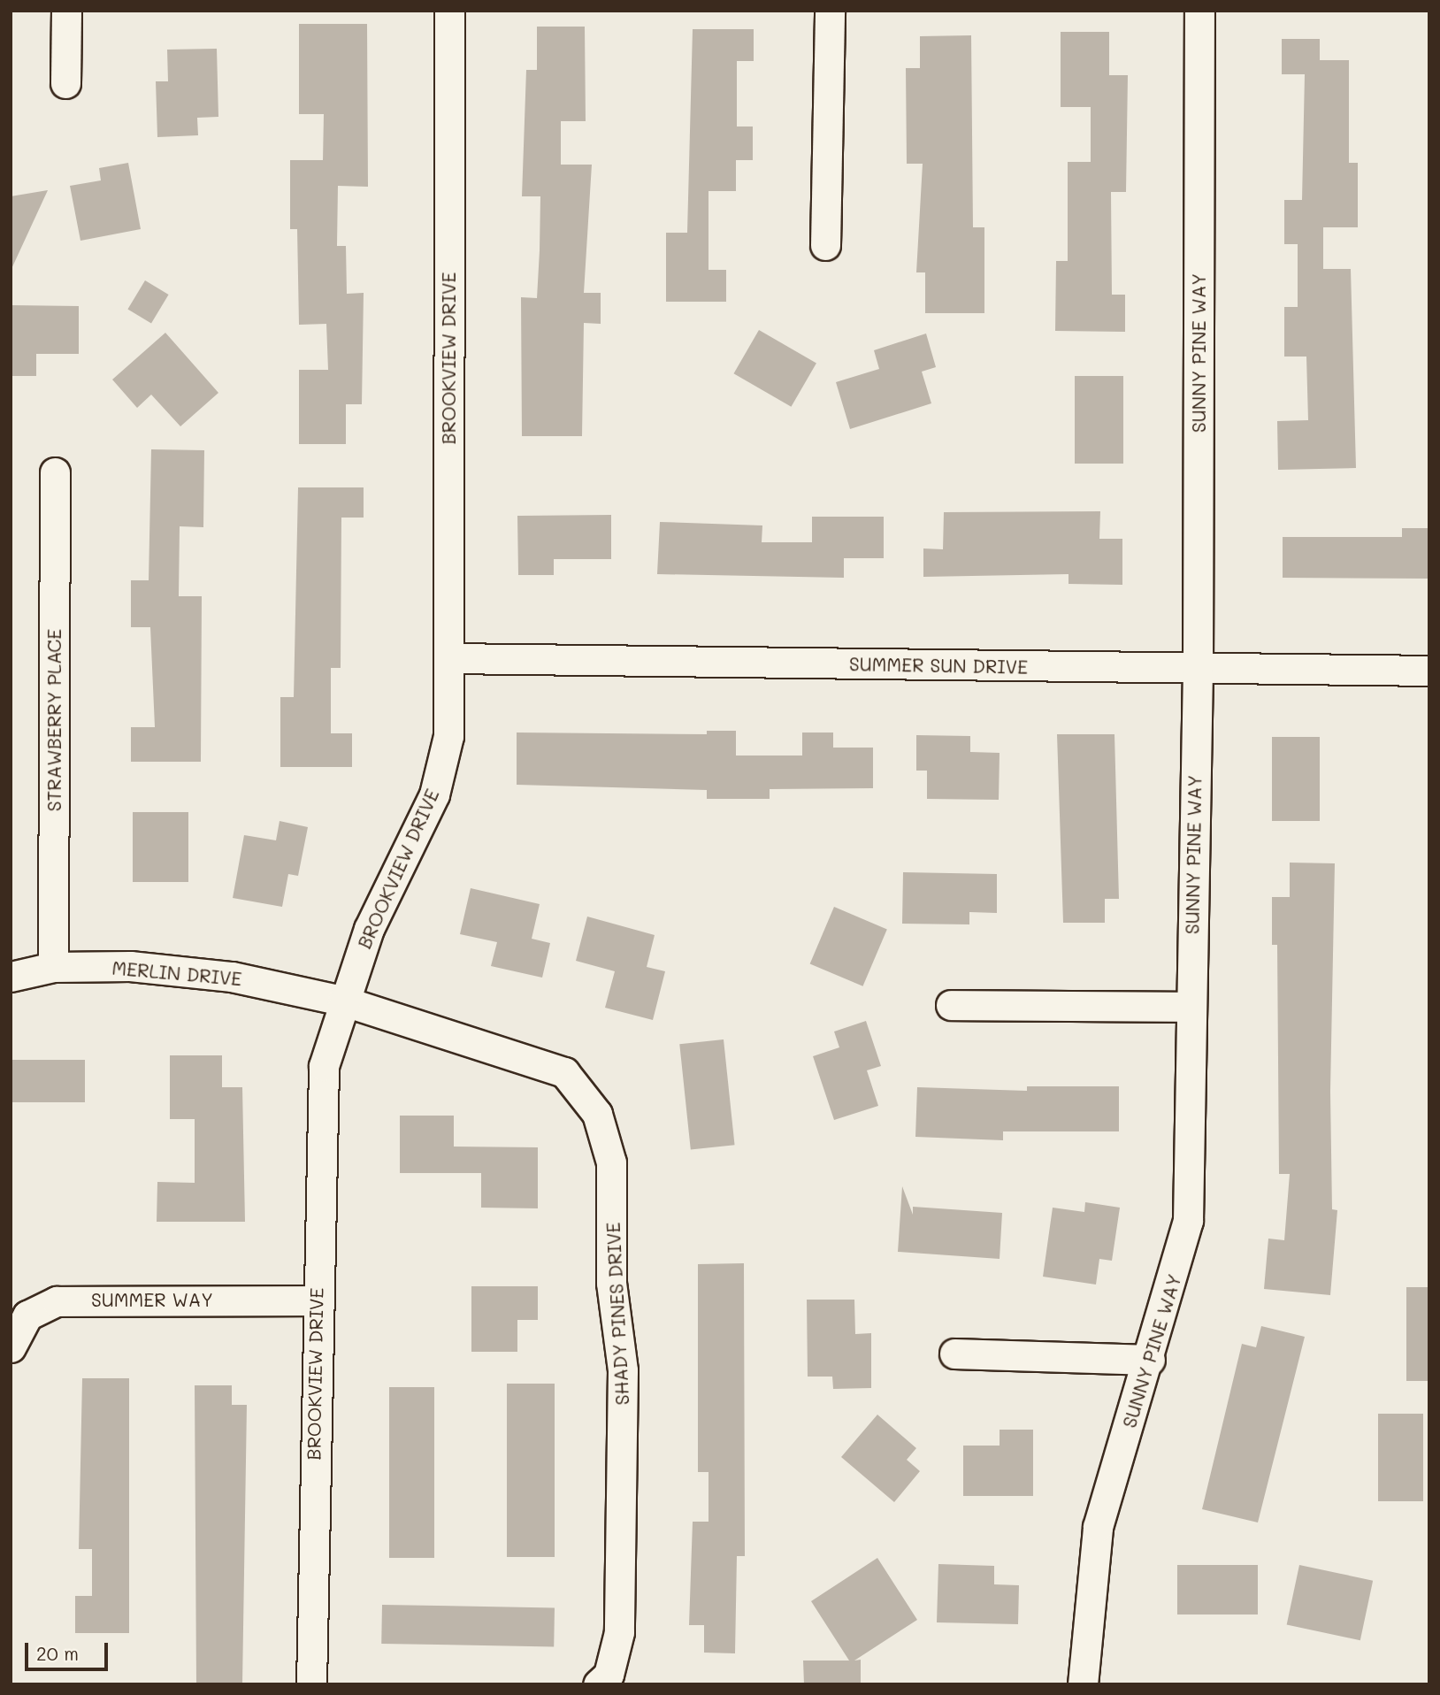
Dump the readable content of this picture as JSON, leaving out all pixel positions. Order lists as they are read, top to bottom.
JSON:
{
  "streets": {
    "street": [
      "SUNNY PINE WAY",
      "BROOKVIEW DRIVE",
      "SUMMER SUN DRIVE",
      "STRAWBERRY PLACE",
      "MERLIN DRIVE",
      "SUMMER WAY",
      "SHADY PINES DRIVE"
    ]
  },
  "crossings": [
    ["SUNNY PINE WAY", "SUMMER SUN DRIVE"],
    ["BROOKVIEW DRIVE", "SUMMER SUN DRIVE"],
    ["BROOKVIEW DRIVE", "MERLIN DRIVE"],
    ["BROOKVIEW DRIVE", "SUMMER WAY"],
    ["BROOKVIEW DRIVE", "SHADY PINES DRIVE"],
    ["STRAWBERRY PLACE", "MERLIN DRIVE"],
    ["MERLIN DRIVE", "SHADY PINES DRIVE"]
  ],
  "scale_bar": "20 m"
}
